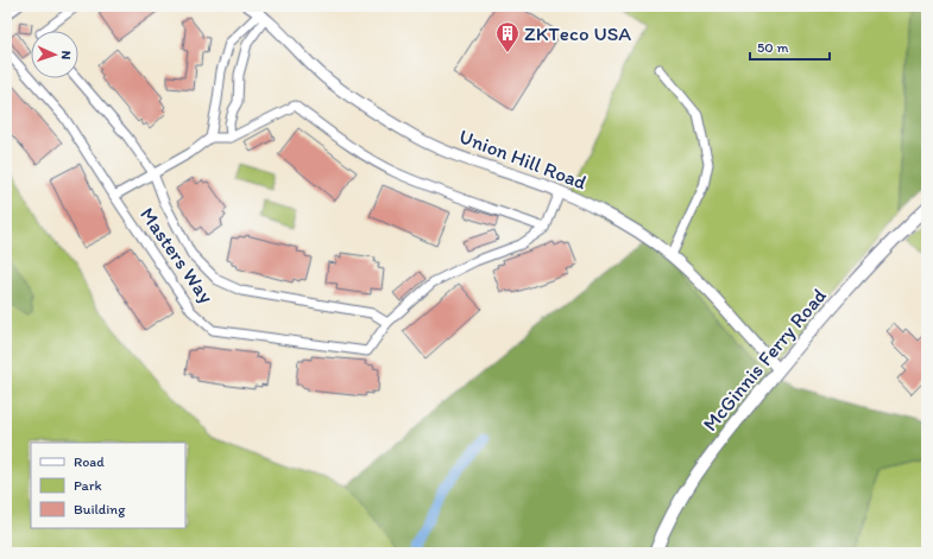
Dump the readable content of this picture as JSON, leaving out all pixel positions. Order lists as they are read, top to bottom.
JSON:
{
  "streets": {
    "main road": ["McGinnis Ferry Road"],
    "street": ["Union Hill Road", "Masters Way"]
  },
  "crossings": [
    ["Union Hill Road", "McGinnis Ferry Road"]
  ],
  "places": {
    "building": ["ZKTeco USA"]
  },
  "legend": ["Road", "Park", "Building"],
  "scale_bar": "50 m",
  "north": "right"
}
